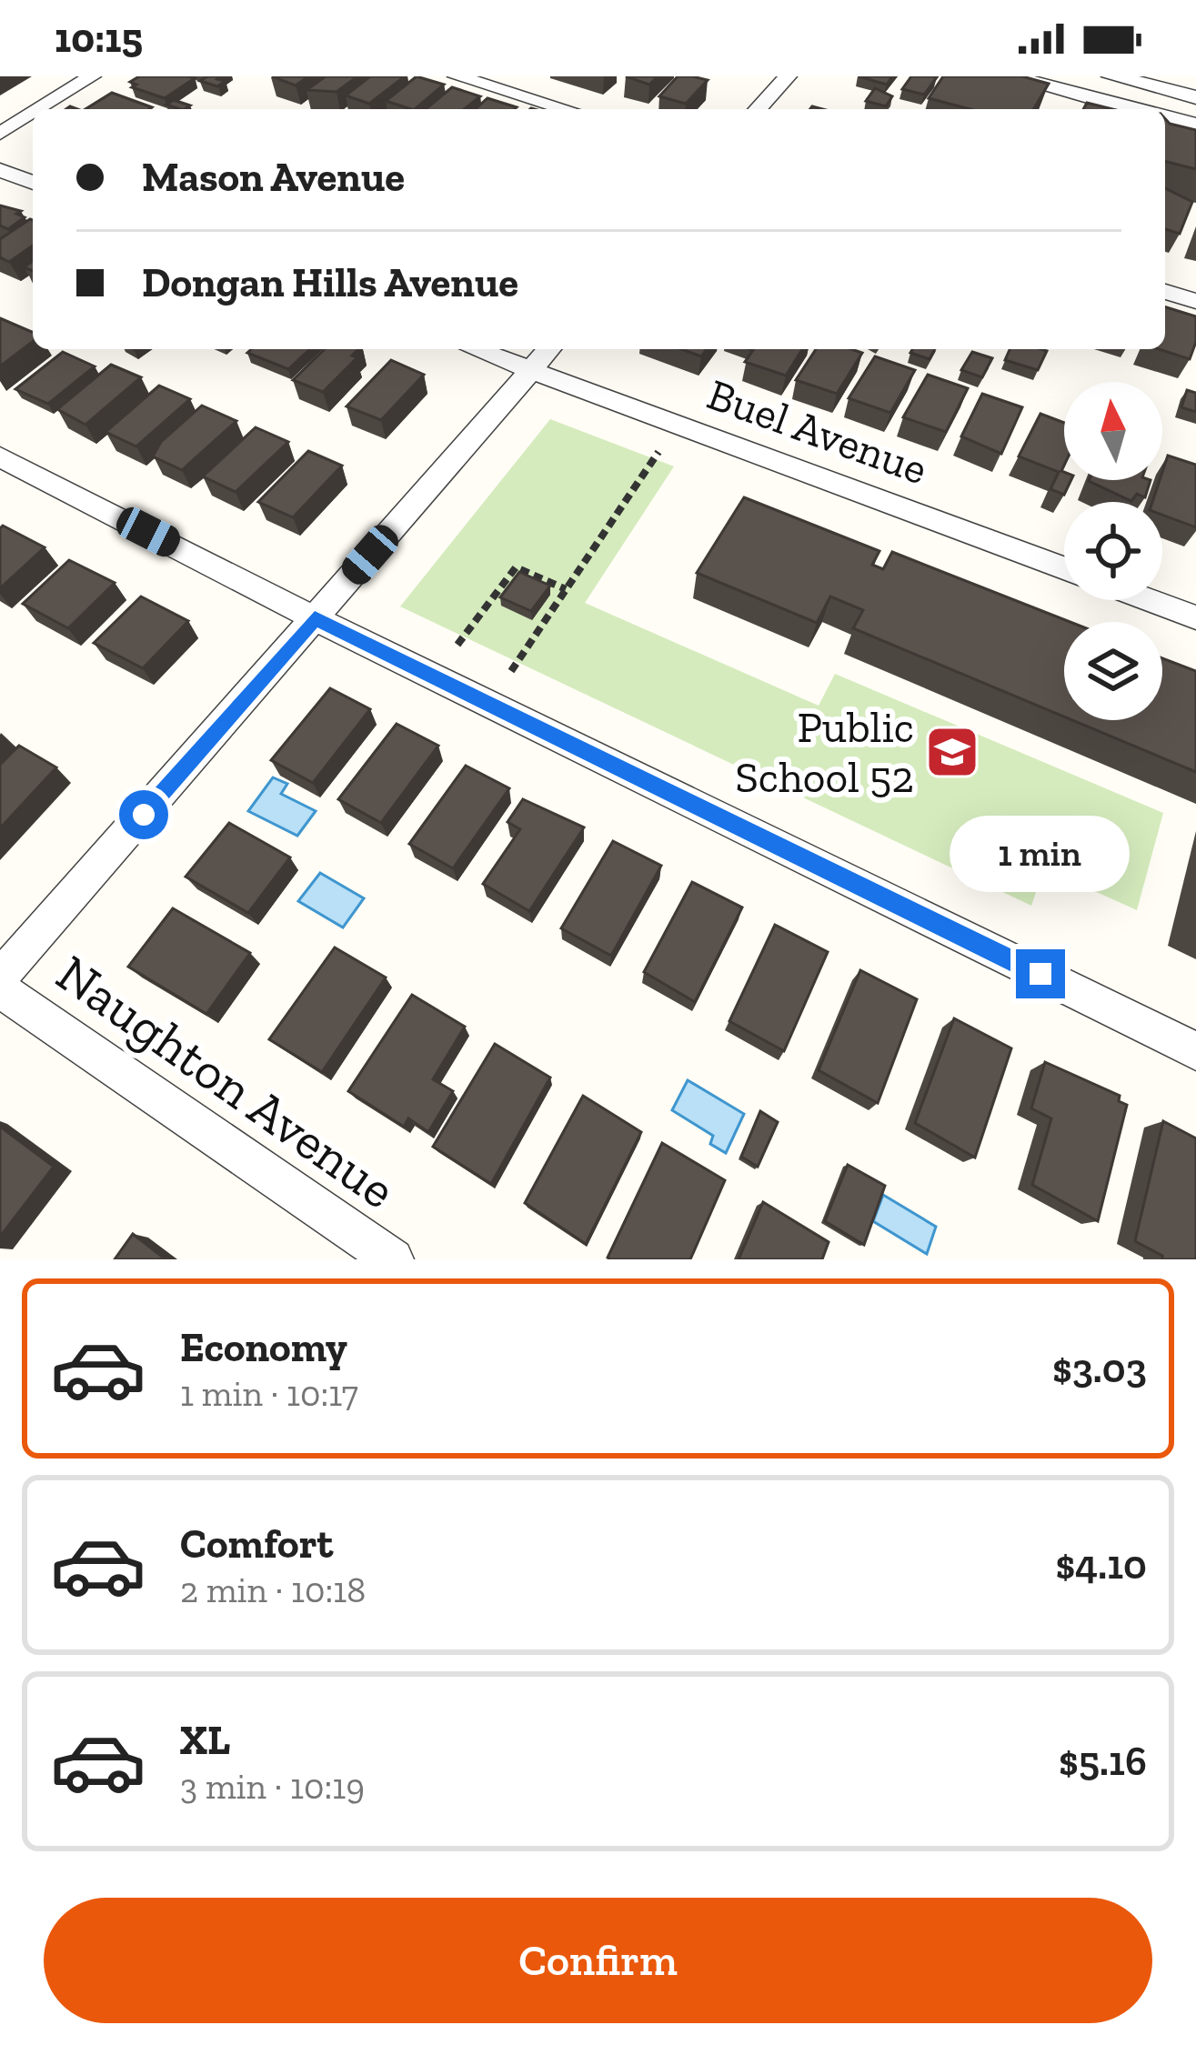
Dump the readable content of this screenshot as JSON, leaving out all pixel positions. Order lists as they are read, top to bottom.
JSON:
{
  "streets": {
    "street": ["Buel Avenue", "Naughton Avenue"]
  },
  "places": {
    "school or university": ["Public School 52"]
  },
  "north": "top",
  "page": {
    "status": "10:15",
    "banner": ["Mason Avenue", "Dongan Hills Avenue"],
    "bubble": "1 min",
    "list": [
      {
        "name": "Economy",
        "note": "1 min · 10:17",
        "value": "$3.03"
      },
      {
        "name": "Comfort",
        "note": "2 min · 10:18",
        "value": "$4.10"
      },
      {
        "name": "XL",
        "note": "3 min · 10:19",
        "value": "$5.16"
      }
    ],
    "buttons": "Confirm"
  }
}
